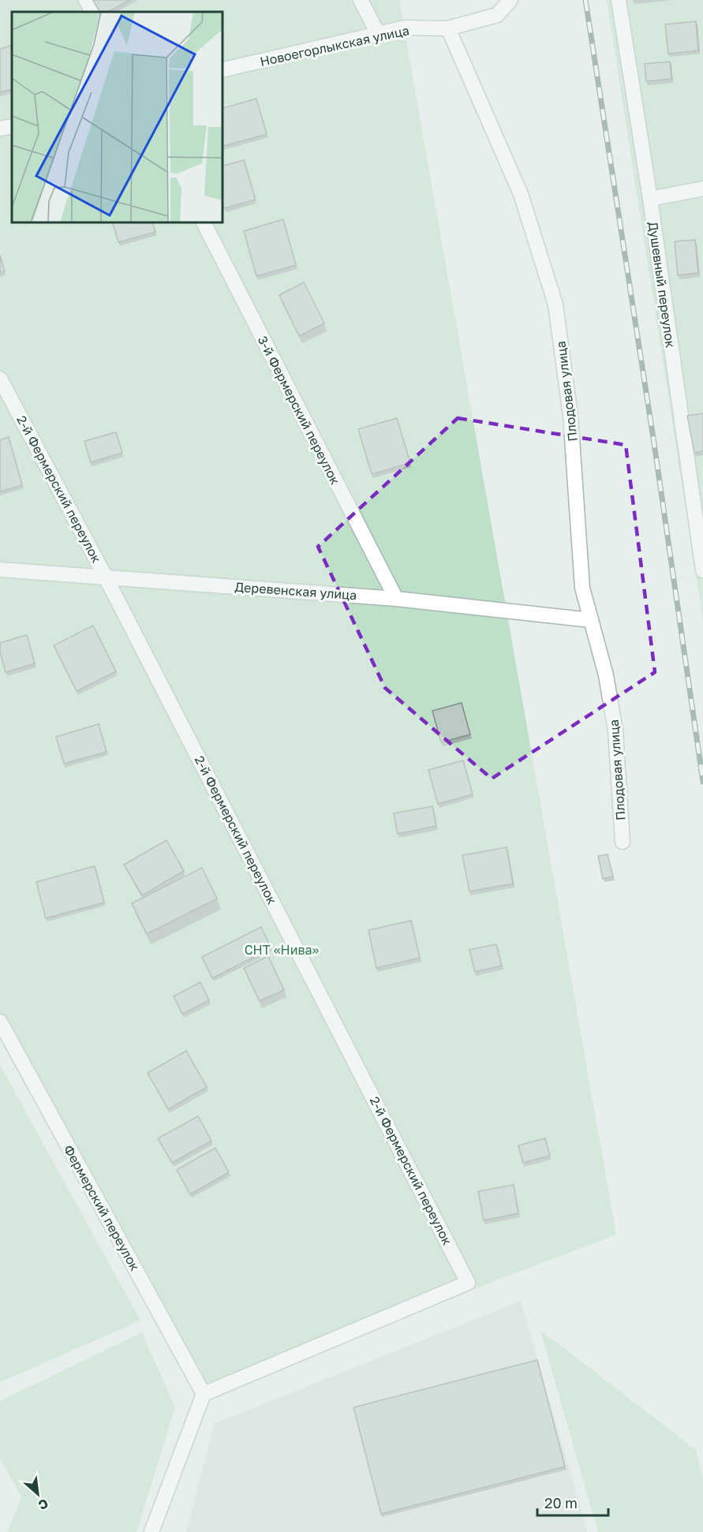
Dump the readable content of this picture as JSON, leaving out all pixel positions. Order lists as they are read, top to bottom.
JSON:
{
  "streets": {
    "street": [
      "Новоегорлыкская улица",
      "Душевный переулок",
      "Плодовая улица",
      "3-й Фермерский переулок",
      "2-й Фермерский переулок",
      "Деревенская улица",
      "Фермерский переулок"
    ]
  },
  "crossings": [
    ["Новоегорлыкская улица", "Плодовая улица"],
    ["Плодовая улица", "Деревенская улица"],
    ["3-й Фермерский переулок", "Деревенская улица"],
    ["2-й Фермерский переулок", "Деревенская улица"],
    ["2-й Фермерский переулок", "Фермерский переулок"]
  ],
  "parks": ["СНТ «Нива»"],
  "scale_bar": "20 m",
  "north": "bottom right"
}
